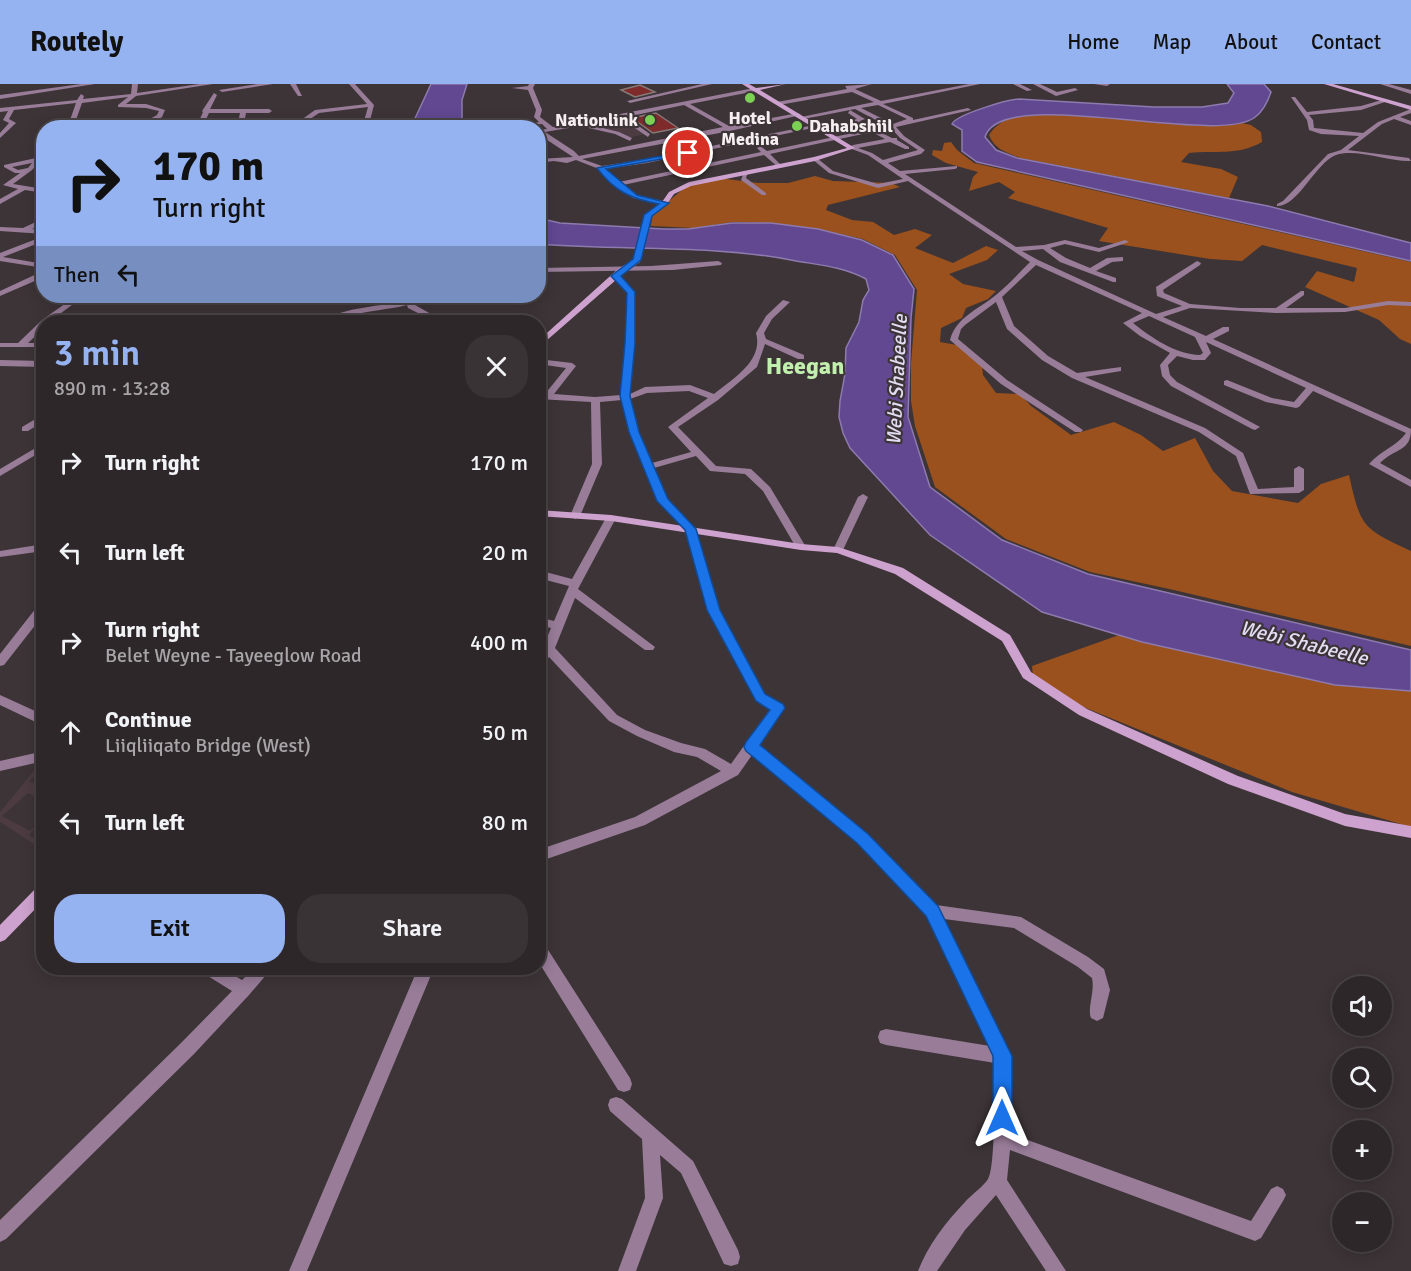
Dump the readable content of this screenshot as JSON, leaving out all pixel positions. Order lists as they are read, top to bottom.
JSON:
{
  "districts": ["Heegan"],
  "water": ["Webi Shabeelle"],
  "places": ["Hotel Medina", "Nationlink", "Dahabshiil"],
  "page": {
    "header": "Routely",
    "nav": [
      "Home",
      "Map",
      "About",
      "Contact"
    ],
    "turn": ["170 m", "Turn right"],
    "then": "Then",
    "heading": ["3 min", "890 m · 13:28"],
    "list": [
      {
        "name": "Turn right",
        "value": "170 m"
      },
      {
        "name": "Turn left",
        "value": "20 m"
      },
      {
        "name": "Turn right",
        "note": "Belet Weyne - Tayeeglow Road",
        "value": "400 m"
      },
      {
        "name": "Continue",
        "note": "Liiqliiqato Bridge (West)",
        "value": "50 m"
      },
      {
        "name": "Turn left",
        "value": "80 m"
      }
    ],
    "buttons": ["Exit", "Share"],
    "map_buttons": ["+", "−"]
  }
}
